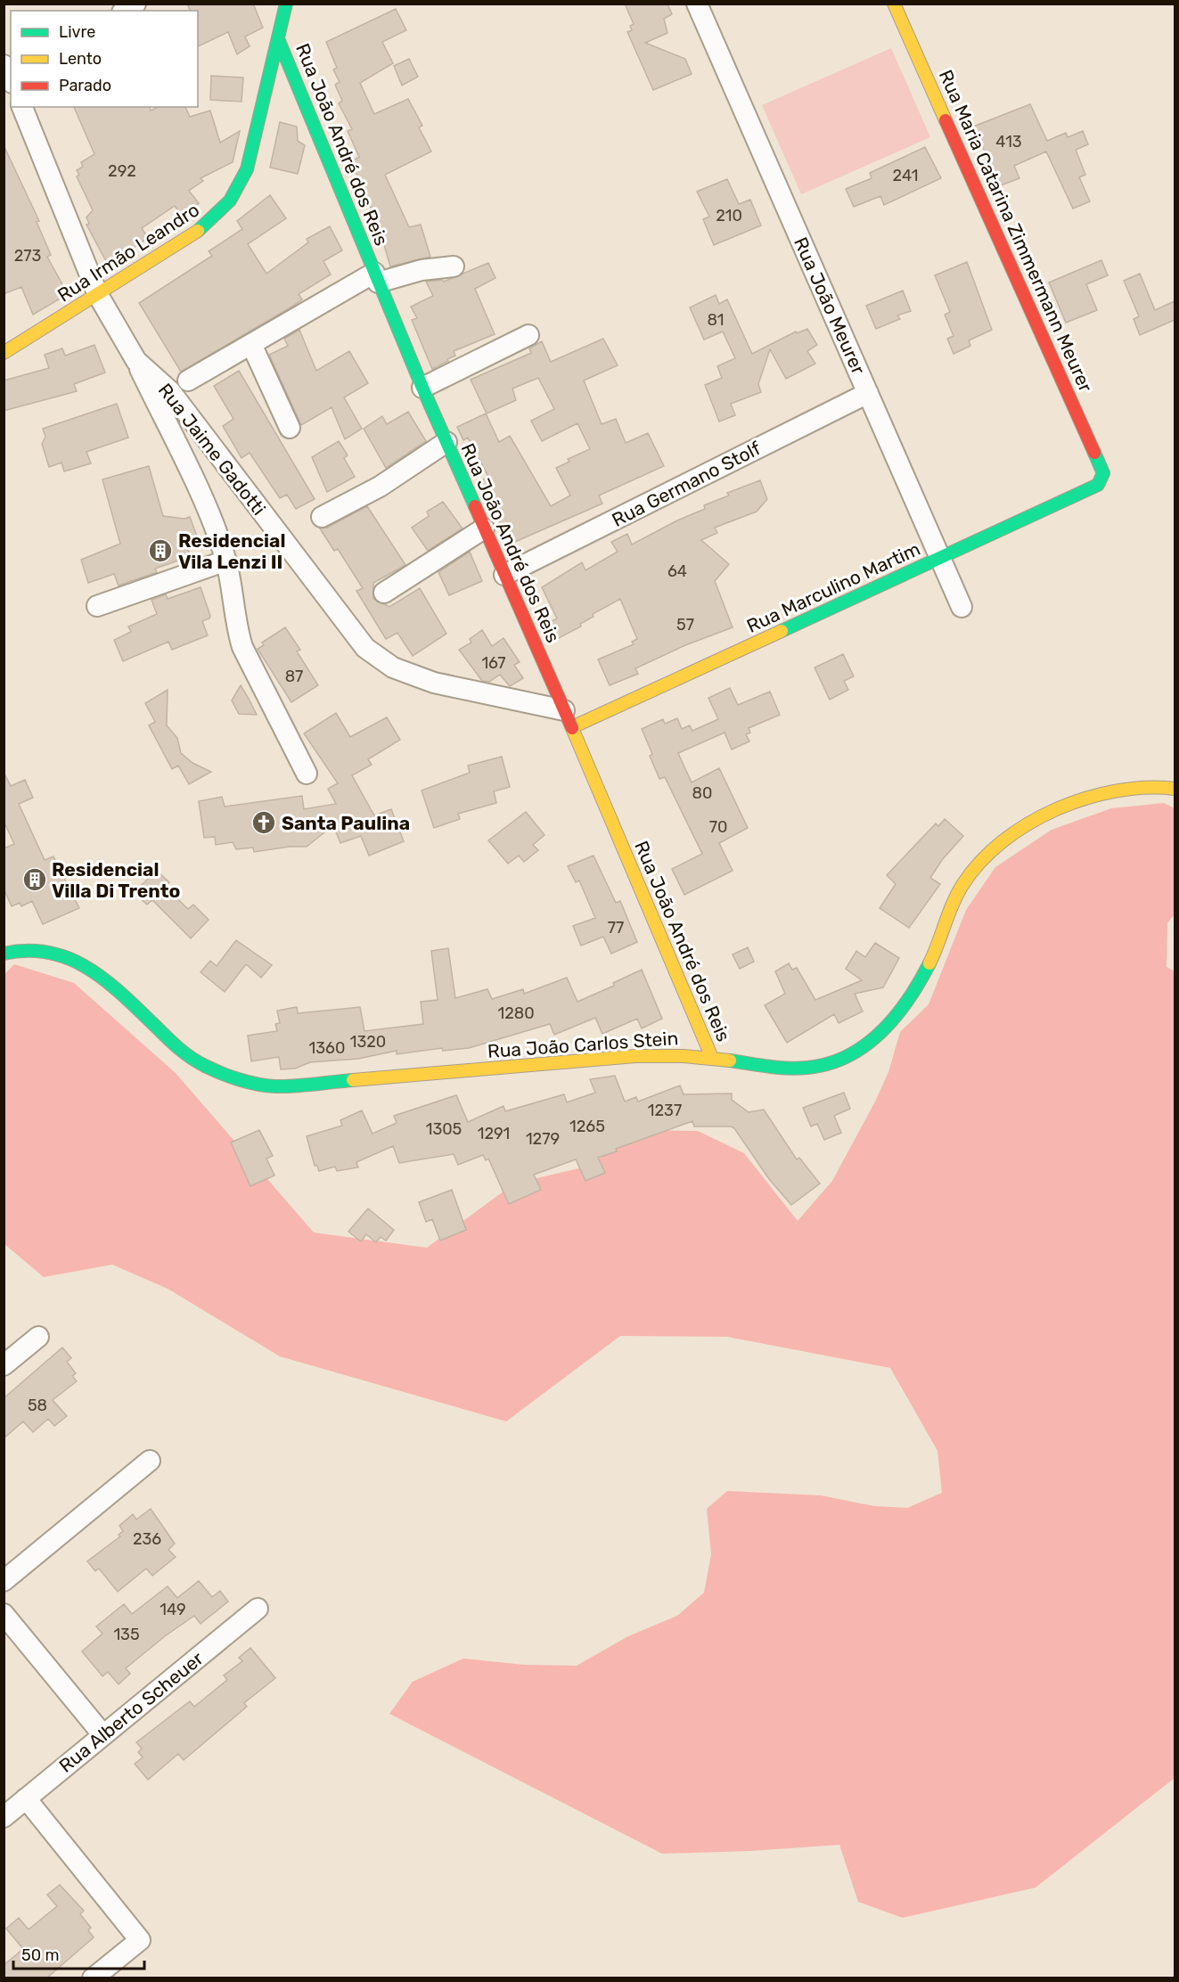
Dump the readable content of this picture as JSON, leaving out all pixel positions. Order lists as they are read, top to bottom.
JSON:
{
  "streets": {
    "street": [
      "Rua João André dos Reis",
      "Rua Maria Catarina Zimmermann Meurer",
      "Rua Irmão Leandro",
      "Rua João Meurer",
      "Rua Jaime Gadotti",
      "Rua Germano Stolf",
      "Rua Marculino Martim",
      "Rua João Carlos Stein",
      "Rua Alberto Scheuer"
    ]
  },
  "crossings": [
    ["Rua João André dos Reis", "Rua Irmão Leandro"],
    ["Rua João André dos Reis", "Rua Jaime Gadotti"],
    ["Rua João André dos Reis", "Rua Germano Stolf"],
    ["Rua João André dos Reis", "Rua Marculino Martim"],
    ["Rua João André dos Reis", "Rua João Carlos Stein"],
    ["Rua Maria Catarina Zimmermann Meurer", "Rua Marculino Martim"],
    ["Rua Irmão Leandro", "Rua Jaime Gadotti"],
    ["Rua João Meurer", "Rua Germano Stolf"],
    ["Rua João Meurer", "Rua Marculino Martim"],
    ["Rua Jaime Gadotti", "Rua Marculino Martim"]
  ],
  "places": {
    "building": ["Residencial Vila Lenzi II", "Residencial Villa Di Trento"],
    "church": ["Santa Paulina"]
  },
  "house_numbers": [
    "413",
    "292",
    "241",
    "210",
    "273",
    "81",
    "64",
    "57",
    "167",
    "87",
    "80",
    "70",
    "77",
    "1280",
    "1320",
    "1360",
    "1237",
    "1265",
    "1305",
    "1291",
    "1279",
    "58",
    "236",
    "149",
    "135"
  ],
  "legend": ["Livre", "Lento", "Parado"],
  "scale_bar": "50 m"
}
